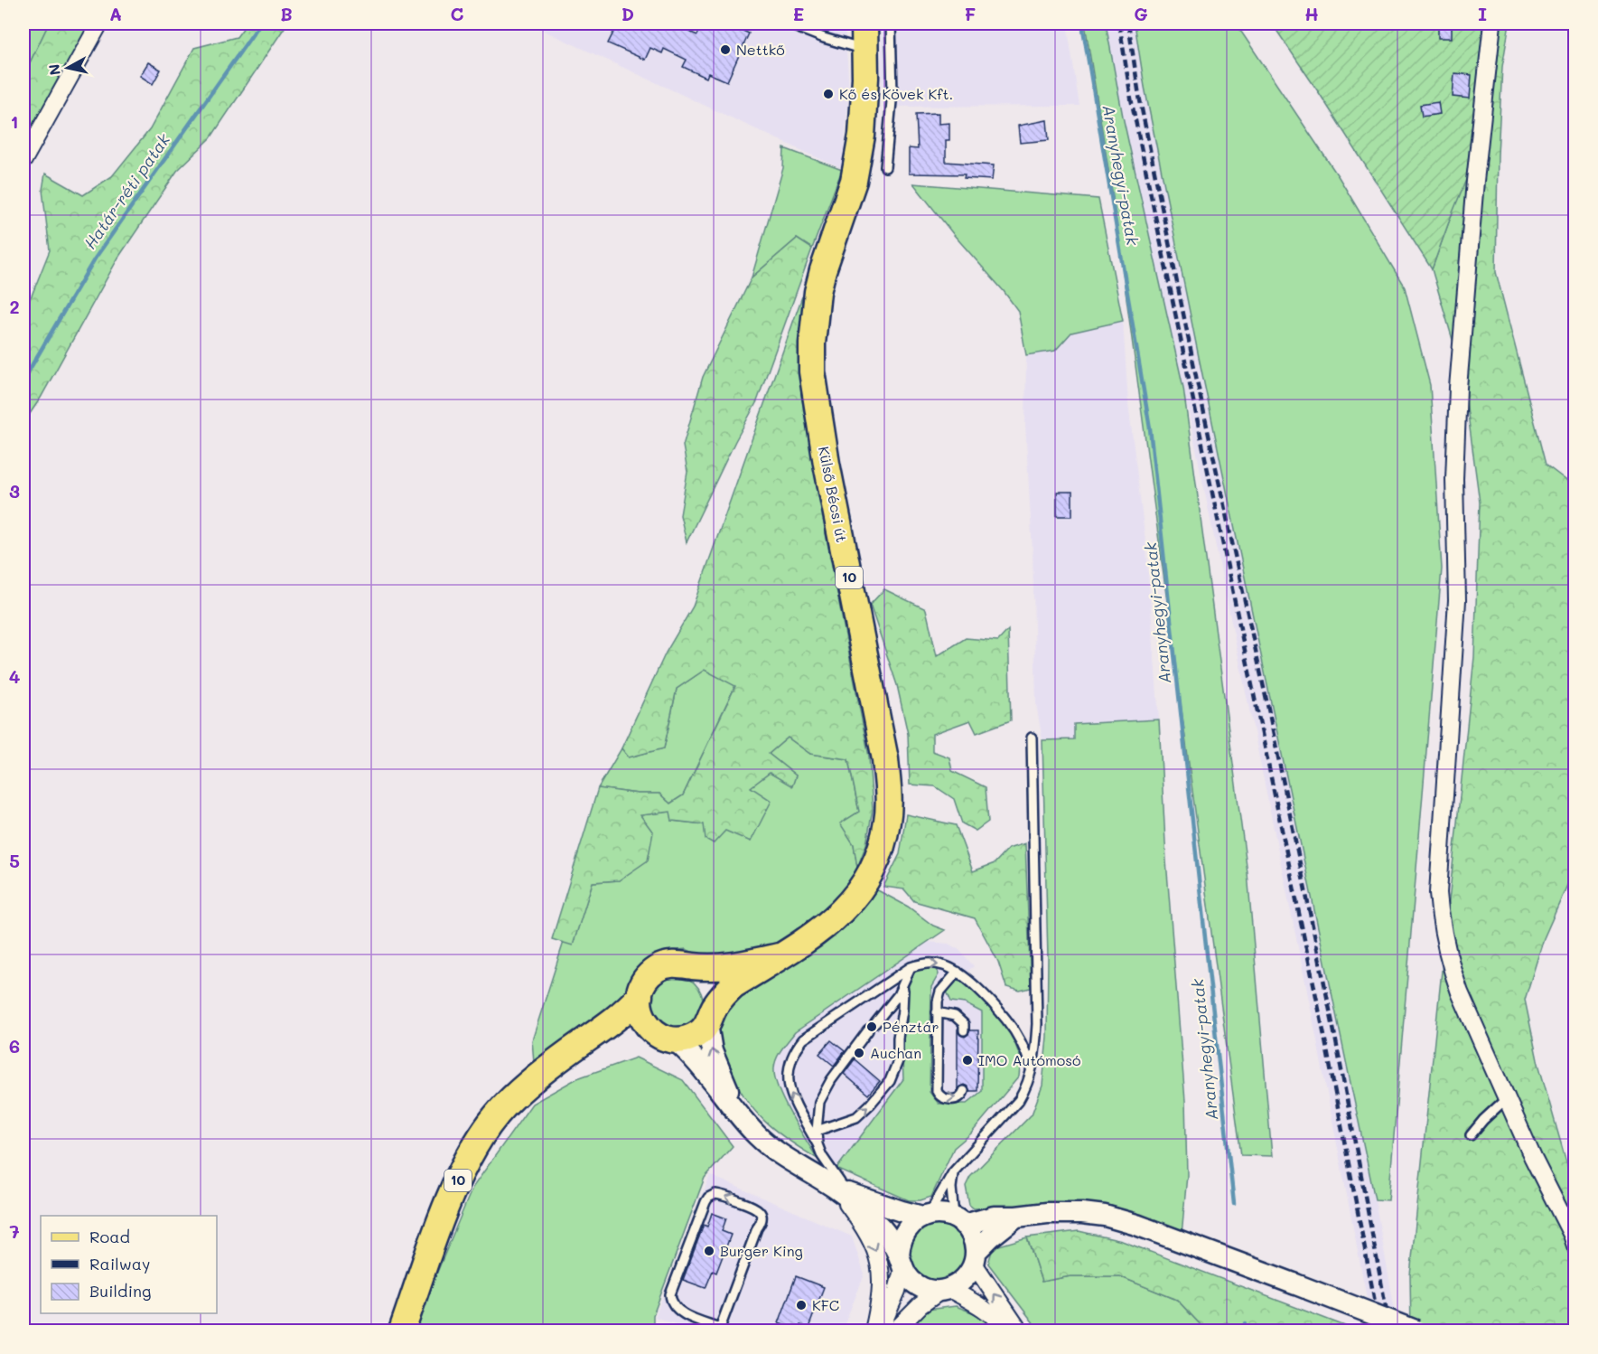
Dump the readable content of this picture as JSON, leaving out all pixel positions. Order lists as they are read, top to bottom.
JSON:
{
  "streets": {
    "main road": ["Külső Bécsi út", "10"]
  },
  "crossings": [
    ["Külső Bécsi út", "10"]
  ],
  "water": ["Aranyhegyi-patak", "Határ-réti patak"],
  "places": [
    "Nettkő",
    "Kő és Kövek Kft.",
    "Pénztár",
    "Auchan",
    "IMO Autómosó",
    "Burger King",
    "KFC"
  ],
  "legend": ["Road", "Railway", "Building"],
  "north": "left",
  "grid": {
    "columns": [
      "A",
      "B",
      "C",
      "D",
      "E",
      "F",
      "G",
      "H",
      "I"
    ],
    "rows": [
      "1",
      "2",
      "3",
      "4",
      "5",
      "6",
      "7"
    ]
  }
}
